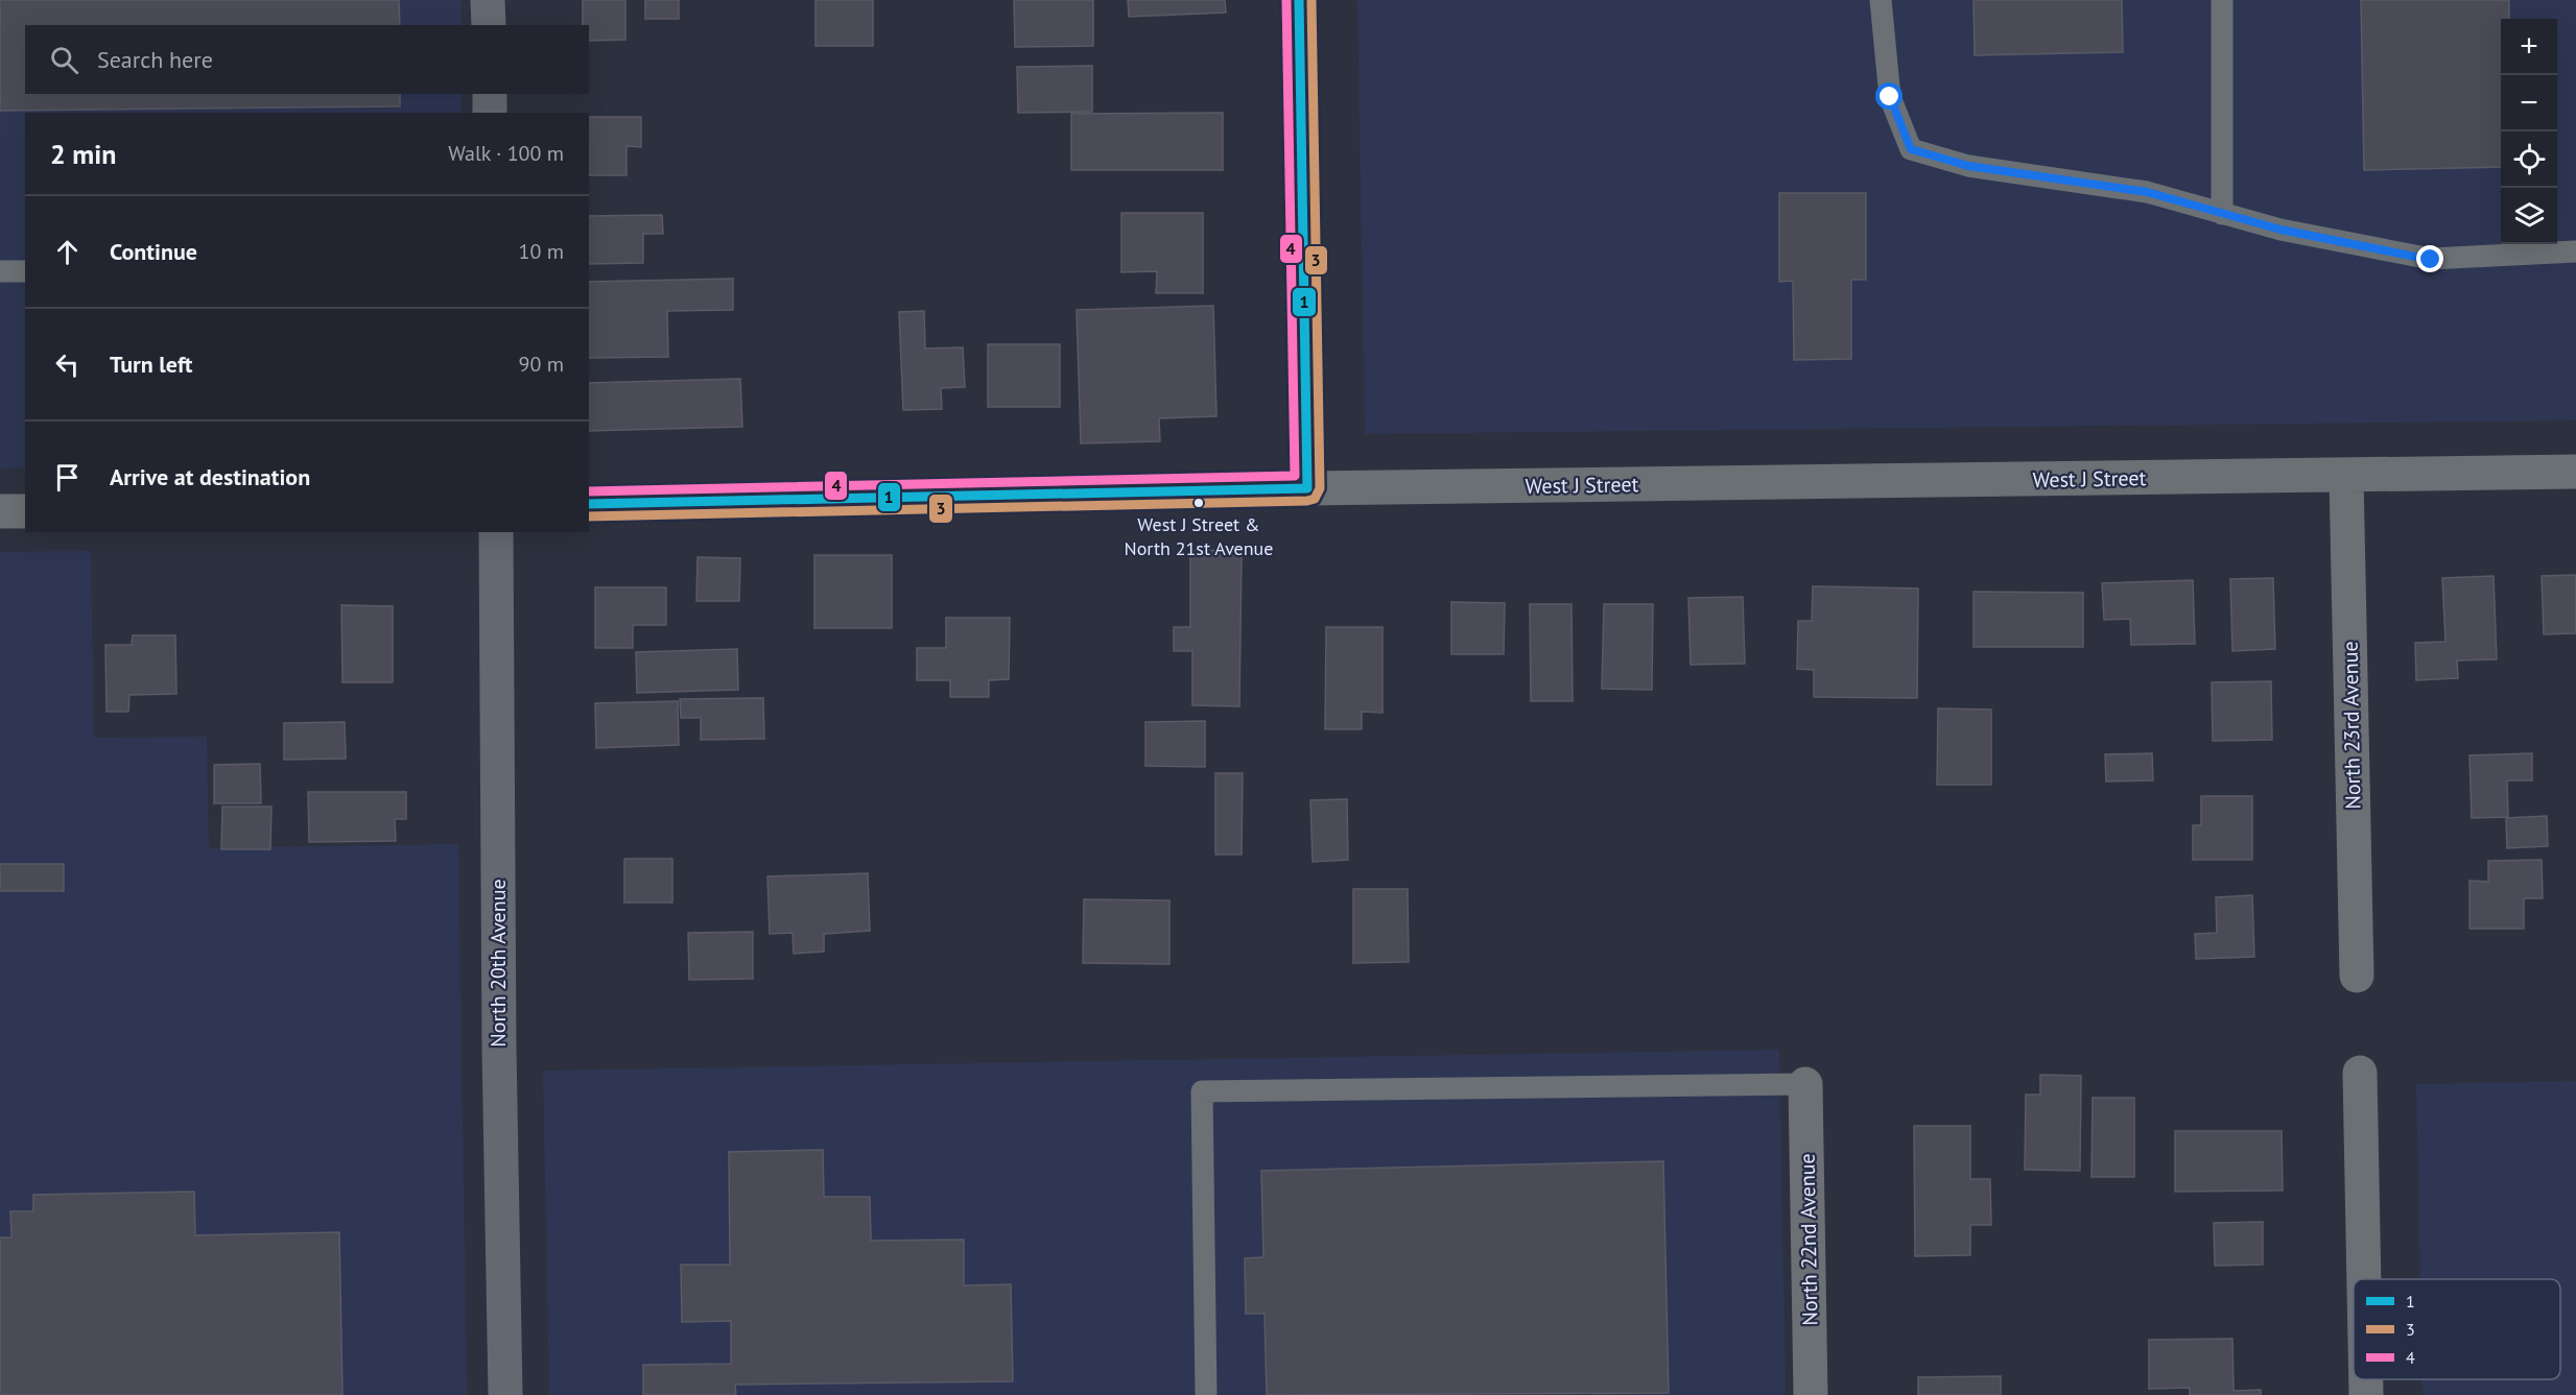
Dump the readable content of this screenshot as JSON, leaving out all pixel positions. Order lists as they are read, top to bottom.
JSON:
{
  "streets": {
    "street": [
      "West J Street",
      "North 23rd Avenue",
      "North 20th Avenue",
      "North 22nd Avenue"
    ]
  },
  "crossings": [
    ["West J Street", "North 23rd Avenue"]
  ],
  "places": ["West J Street & North 21st Avenue"],
  "lines": ["transit line 1", "transit line 3", "transit line 4"],
  "legend": ["1", "3", "4"],
  "page": {
    "map_buttons": ["+", "−"],
    "search": "Search here",
    "heading": ["2 min", "Walk · 100 m"],
    "list": [
      ["Continue", "10 m"],
      ["Turn left", "90 m"],
      "Arrive at destination"
    ]
  }
}
